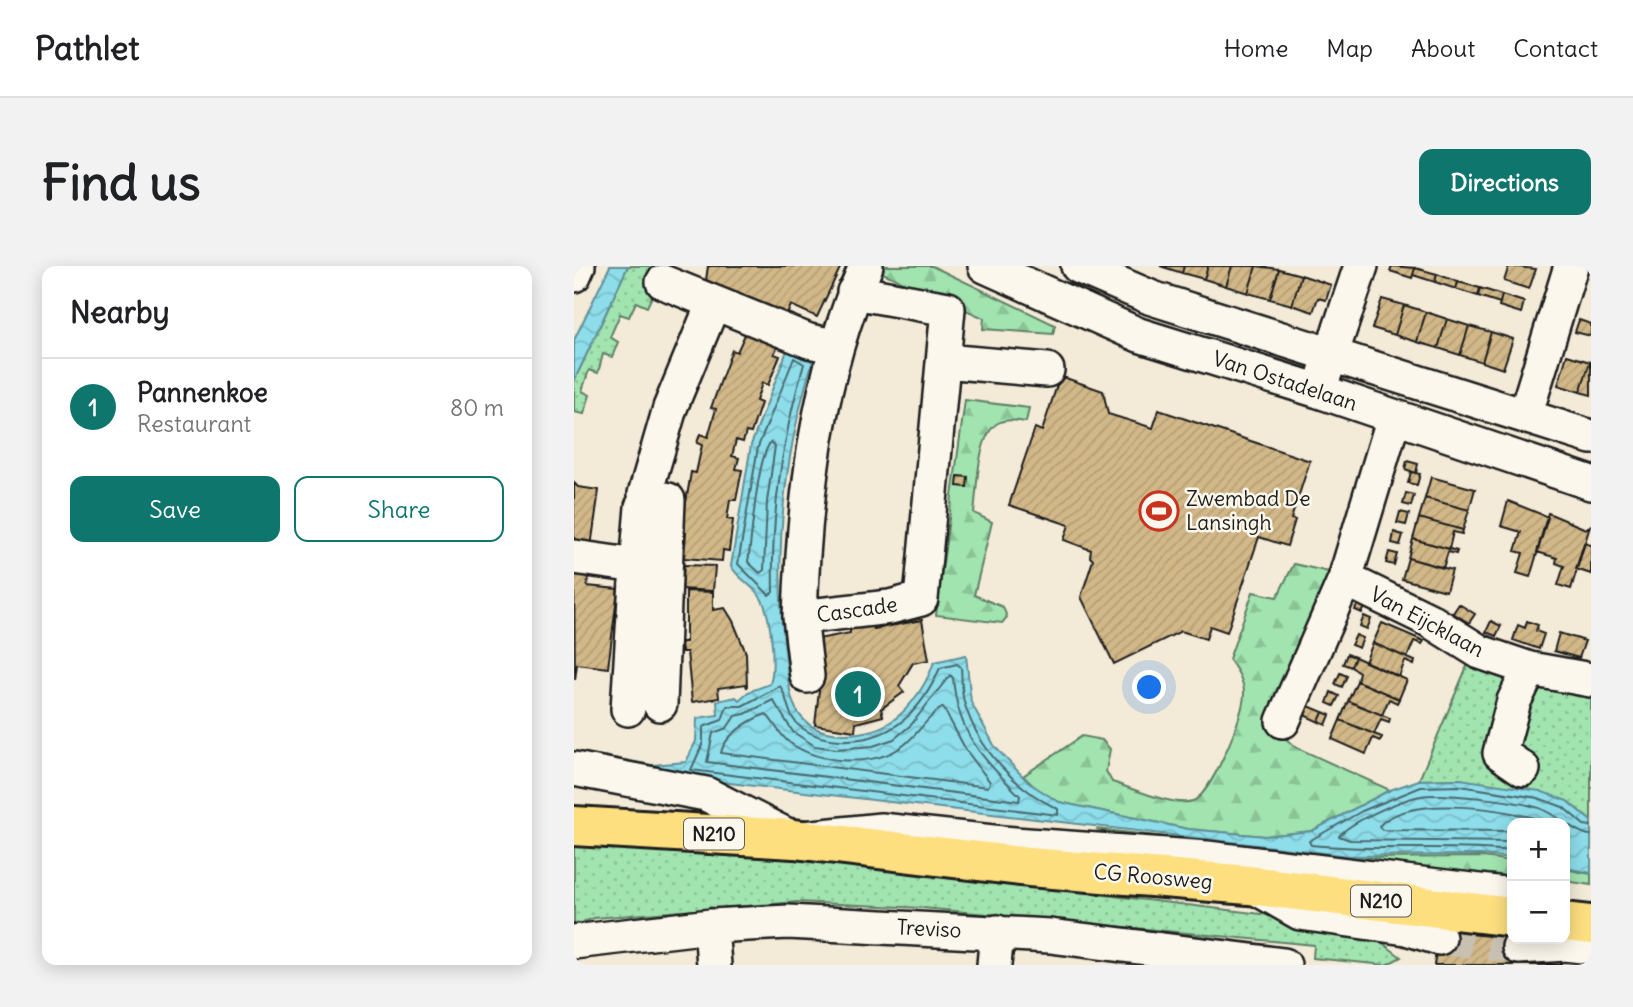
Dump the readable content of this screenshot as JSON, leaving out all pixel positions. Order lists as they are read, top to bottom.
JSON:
{
  "streets": {
    "main road": ["N210", "CG Roosweg"],
    "street": [
      "Van Ostadelaan",
      "Cascade",
      "Van Eijcklaan",
      "Treviso"
    ]
  },
  "crossings": [
    ["Van Ostadelaan", "Van Eijcklaan"]
  ],
  "places": {
    "sports": ["Zwembad De Lansingh"]
  },
  "page": {
    "header": "Pathlet",
    "nav": [
      "Home",
      "Map",
      "About",
      "Contact"
    ],
    "buttons": [
      "Directions",
      ["Save", "Share"]
    ],
    "title": "Find us",
    "heading": "Nearby",
    "list": [
      {
        "mark": "1",
        "name": "Pannenkoe",
        "note": "Restaurant",
        "value": "80 m"
      }
    ],
    "pins": "1",
    "map_buttons": ["+", "−"]
  }
}
